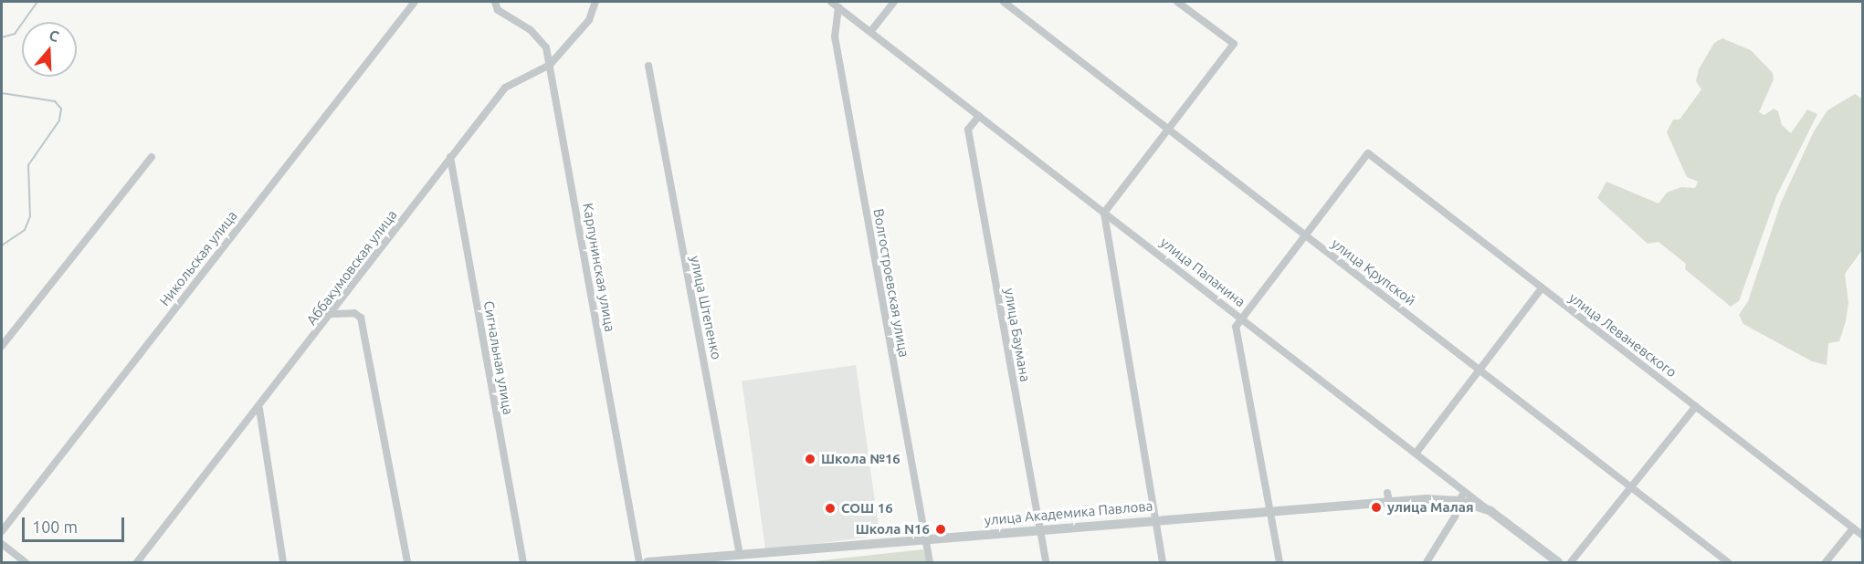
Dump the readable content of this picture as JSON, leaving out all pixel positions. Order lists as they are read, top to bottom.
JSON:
{
  "streets": {
    "street": [
      "Никольская улица",
      "Аббакумовская улица",
      "Карпунинская улица",
      "улица Папанина",
      "улица Крупской",
      "Волгостроевская улица",
      "улица Штепенко",
      "улица Баумана",
      "улица Леваневского",
      "Сигнальная улица",
      "улица Академика Павлова"
    ]
  },
  "crossings": [
    ["Аббакумовская улица", "Карпунинская улица"],
    ["Аббакумовская улица", "Сигнальная улица"],
    ["улица Папанина", "Волгостроевская улица"],
    ["улица Папанина", "улица Баумана"],
    ["улица Папанина", "улица Академика Павлова"],
    ["улица Крупской", "улица Леваневского"],
    ["Волгостроевская улица", "улица Академика Павлова"],
    ["улица Штепенко", "улица Академика Павлова"],
    ["улица Баумана", "улица Академика Павлова"]
  ],
  "places": [
    "Школа №16",
    "улица Малая",
    "СОШ 16",
    "Школа N16"
  ],
  "scale_bar": "100 m",
  "north": "top"
}
